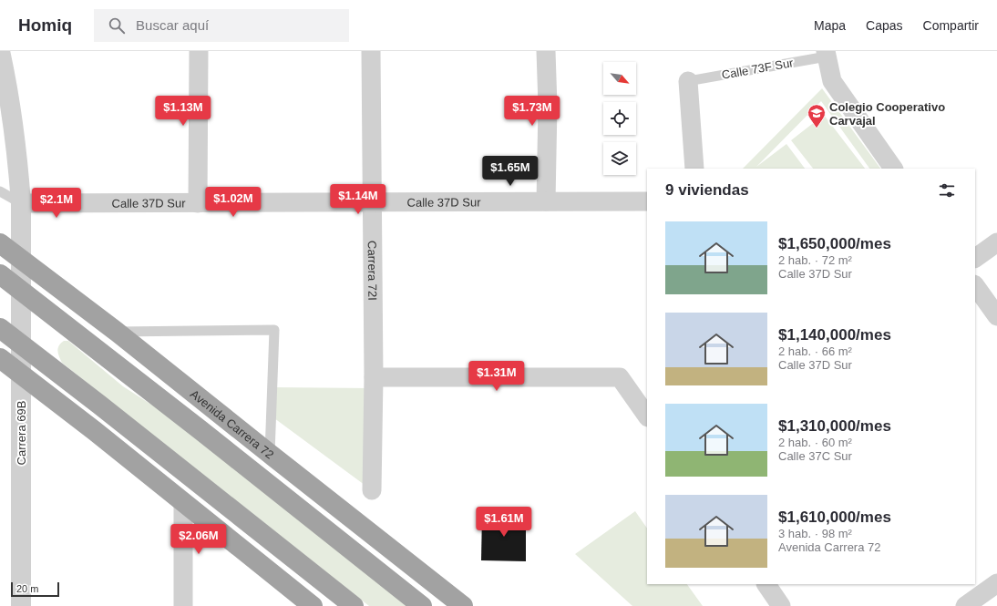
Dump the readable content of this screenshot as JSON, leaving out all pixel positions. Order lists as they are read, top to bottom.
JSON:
{
  "streets": {
    "highway": ["Avenida Carrera 72"],
    "street": ["Calle 37D Sur", "Carrera 72I", "Carrera 69B"],
    "lane": ["Calle 73F Sur"]
  },
  "crossings": [
    ["Calle 37D Sur", "Carrera 72I"],
    ["Calle 37D Sur", "Carrera 69B"],
    ["Avenida Carrera 72", "Carrera 69B"]
  ],
  "places": {
    "school or university": ["Colegio Cooperativo Carvajal"]
  },
  "scale_bar": "20 m",
  "north": "bottom right",
  "page": {
    "header": "Homiq",
    "search": "Buscar aquí",
    "nav": ["Mapa", "Capas", "Compartir"],
    "price": [
      "$1.13M",
      "$1.73M",
      "$1.65M",
      "$1.14M",
      "$1.02M",
      "$2.1M",
      "$1.31M",
      "$1.61M",
      "$2.06M"
    ],
    "heading": "9 viviendas",
    "list": [
      {
        "name": "$1,650,000/mes",
        "note": "2 hab. · 72 m² · Calle 37D Sur"
      },
      {
        "name": "$1,140,000/mes",
        "note": "2 hab. · 66 m² · Calle 37D Sur"
      },
      {
        "name": "$1,310,000/mes",
        "note": "2 hab. · 60 m² · Calle 37C Sur"
      },
      {
        "name": "$1,610,000/mes",
        "note": "3 hab. · 98 m² · Avenida Carrera 72"
      }
    ],
    "scale": "20 m"
  }
}
